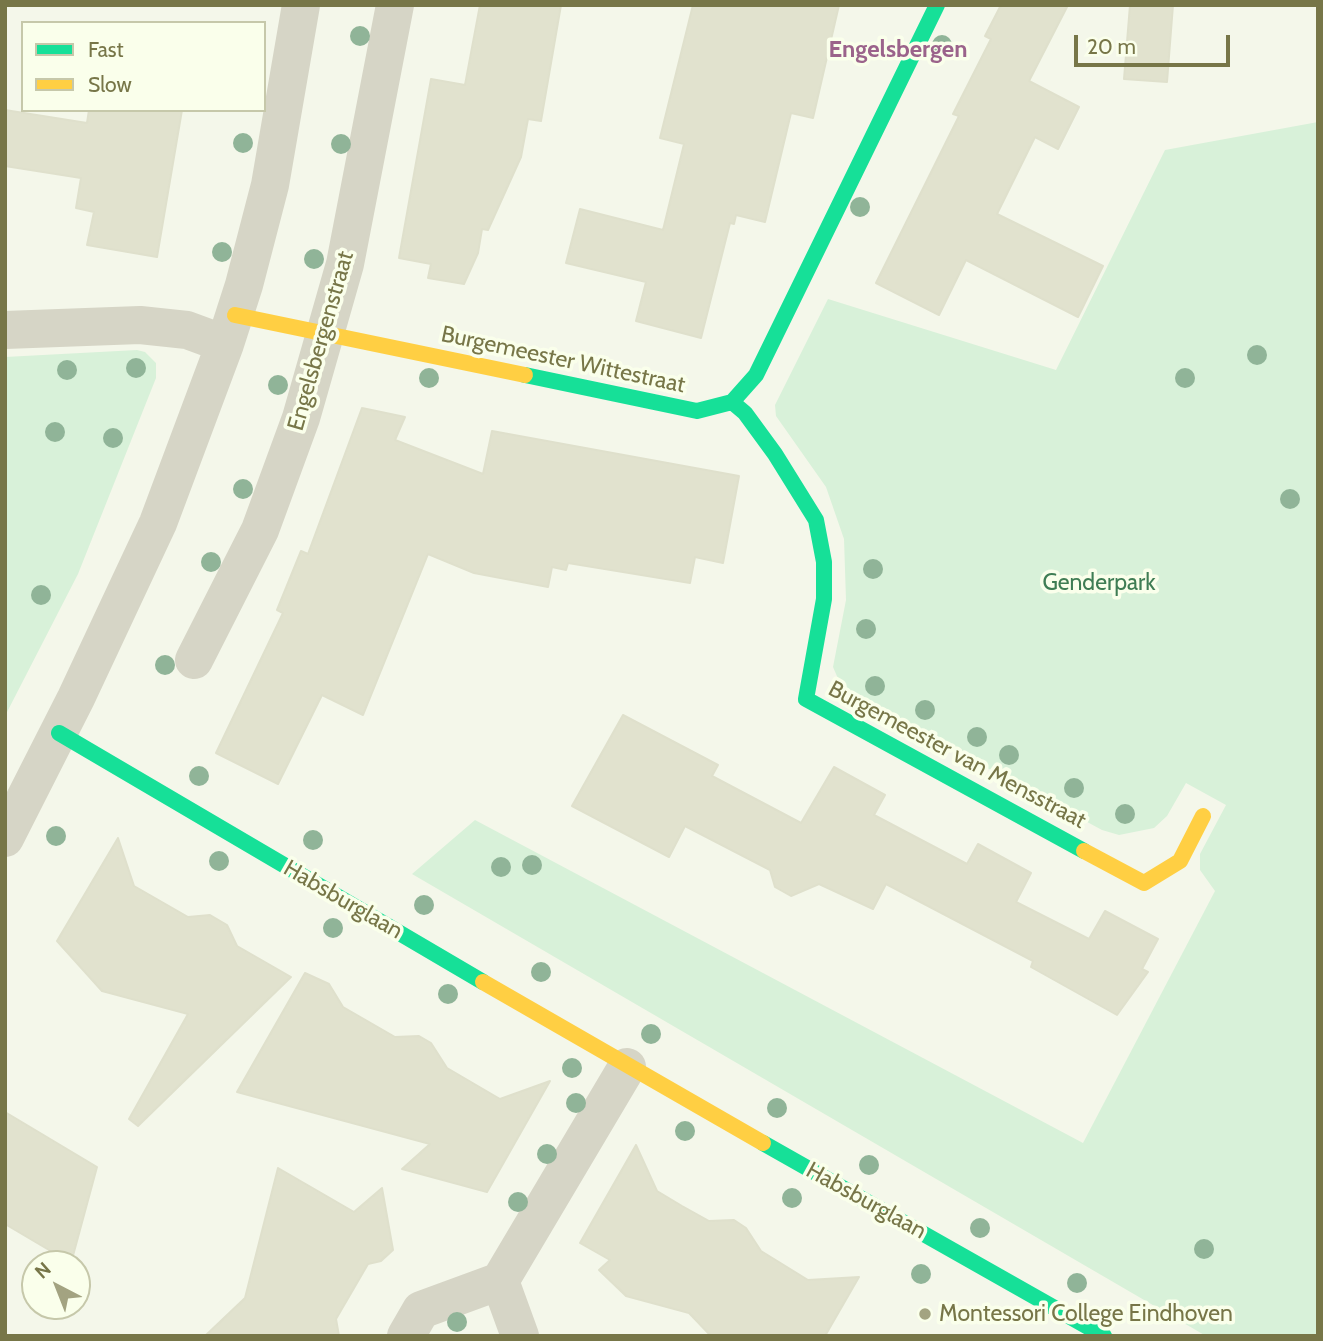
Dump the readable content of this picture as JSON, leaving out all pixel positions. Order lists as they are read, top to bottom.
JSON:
{
  "streets": {
    "street": [
      "Engelsbergenstraat",
      "Burgemeester Wittestraat",
      "Burgemeester van Mensstraat",
      "Habsburglaan"
    ]
  },
  "crossings": [
    ["Engelsbergenstraat", "Burgemeester Wittestraat"],
    ["Burgemeester Wittestraat", "Burgemeester van Mensstraat"]
  ],
  "districts": ["Engelsbergen"],
  "parks": ["Genderpark"],
  "places": ["Montessori College Eindhoven"],
  "legend": ["Fast", "Slow"],
  "scale_bar": "20 m",
  "north": "top left"
}
